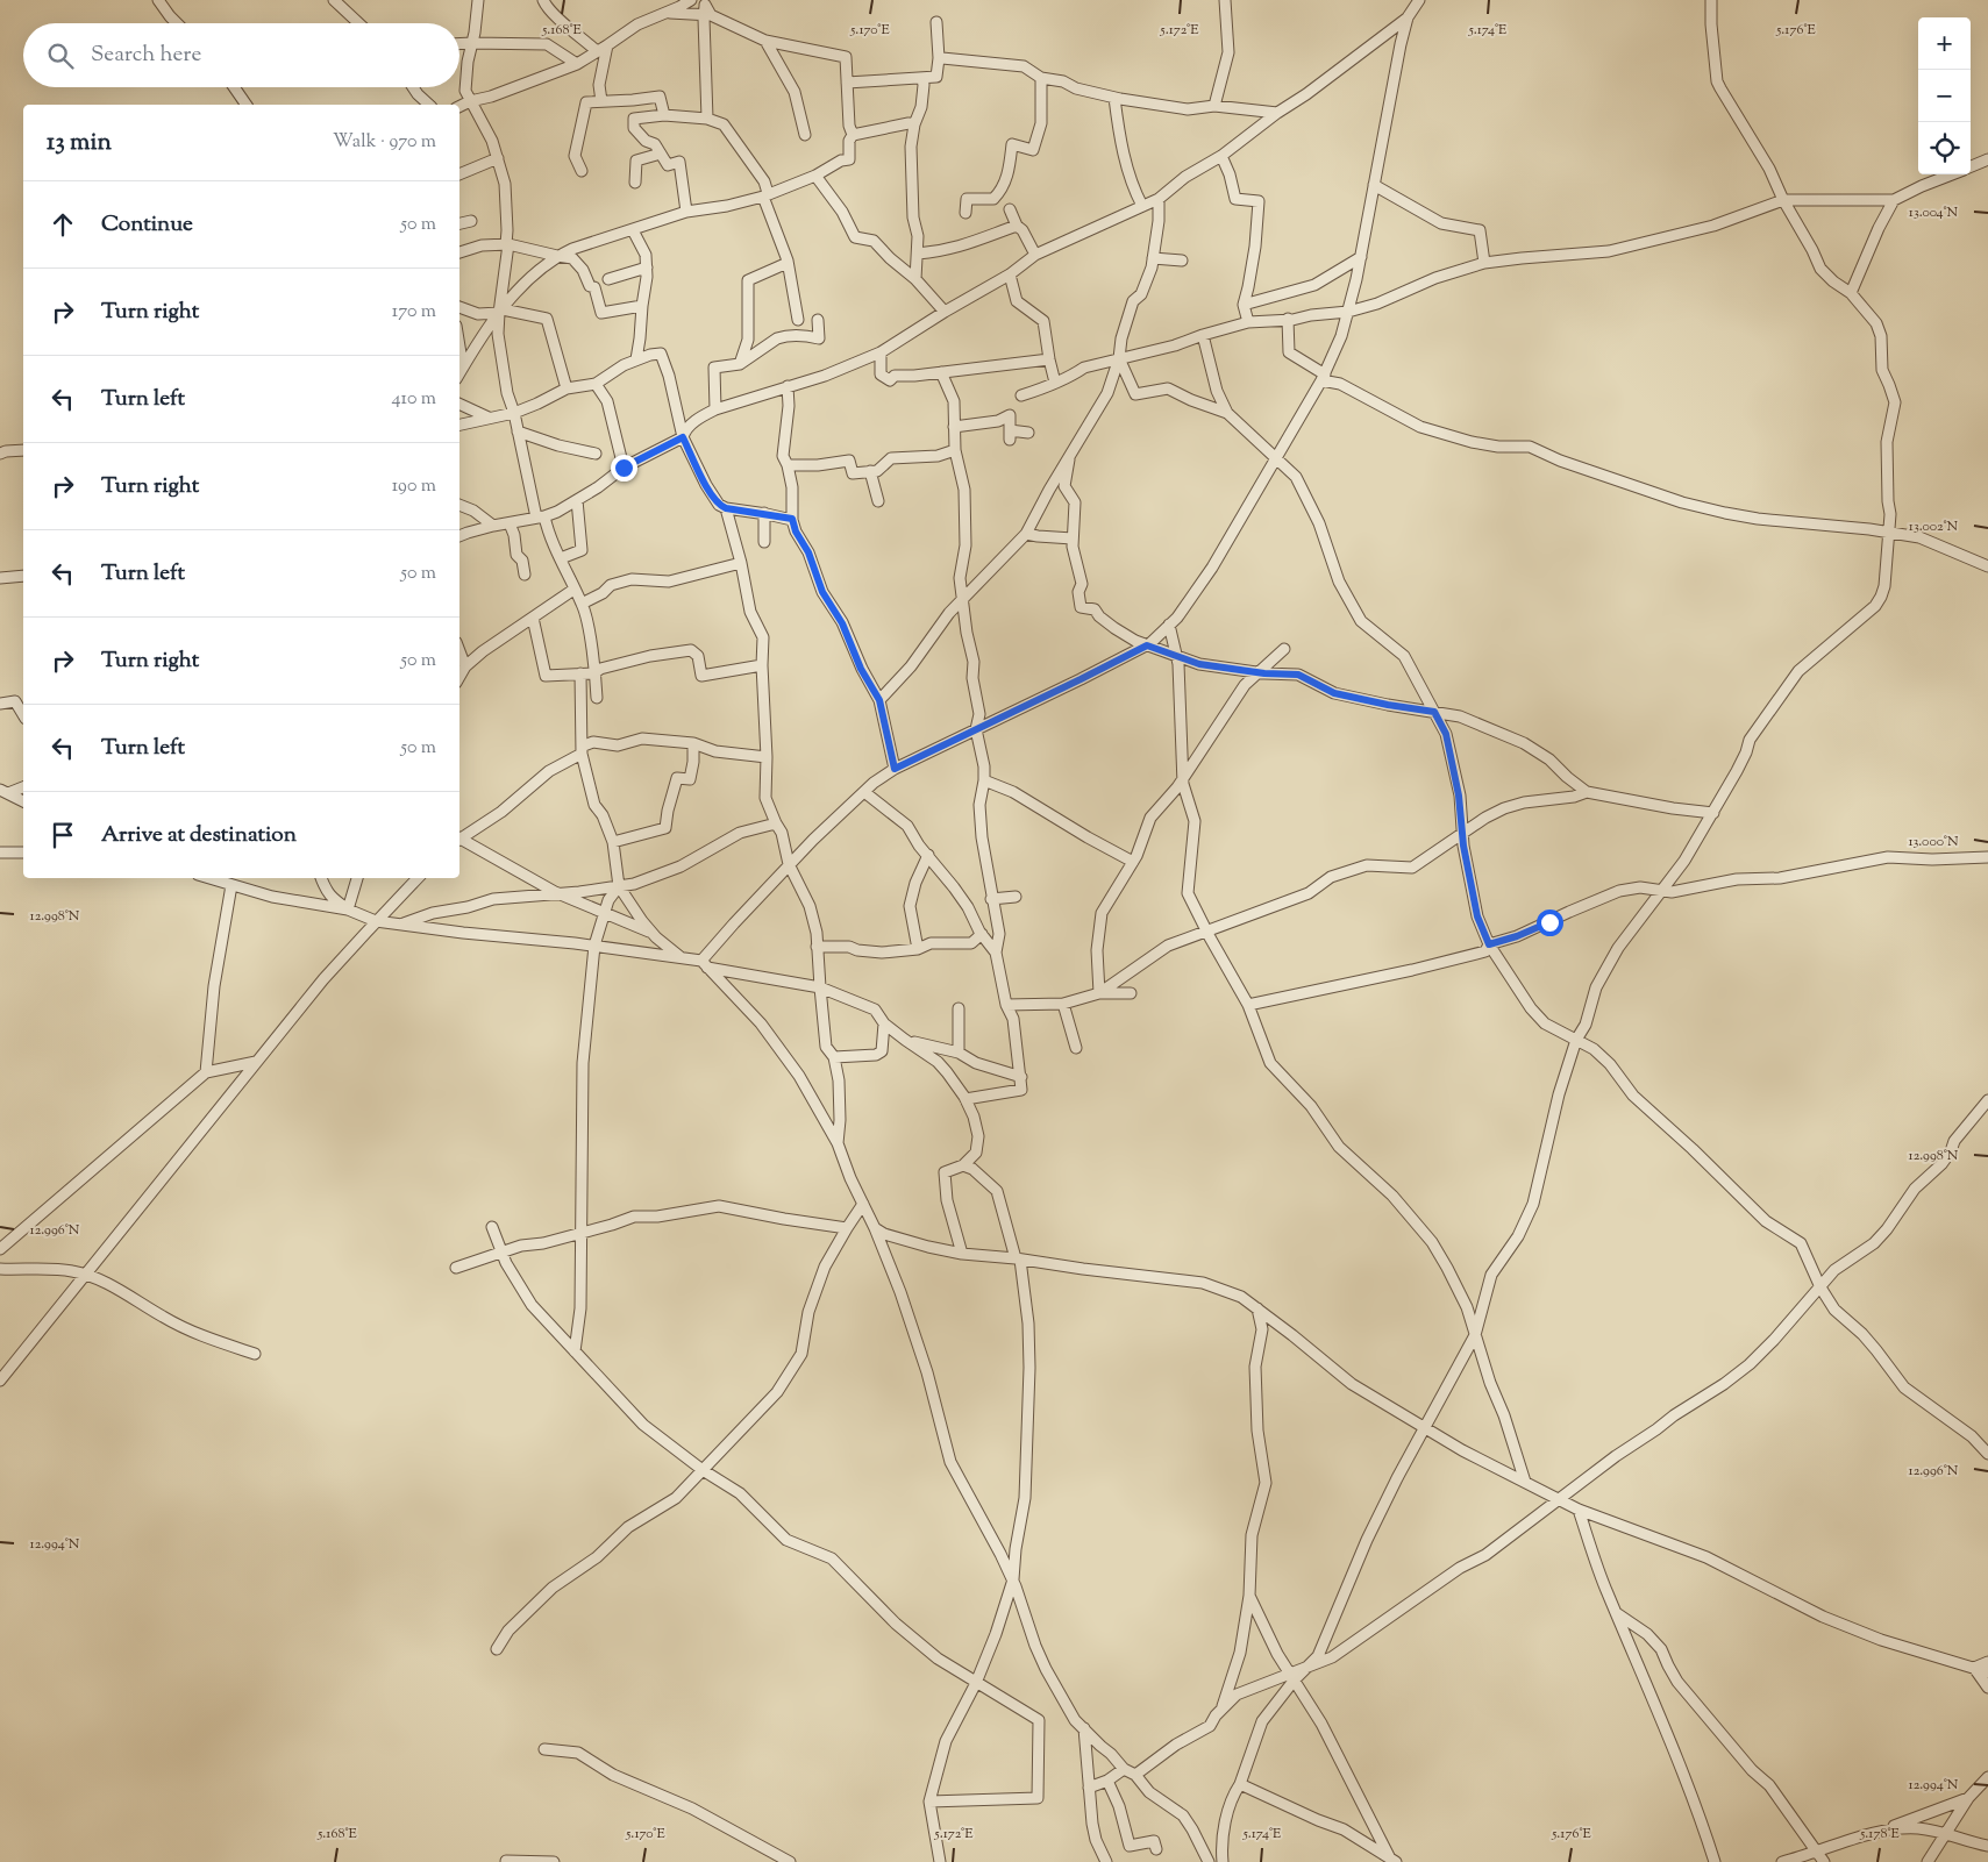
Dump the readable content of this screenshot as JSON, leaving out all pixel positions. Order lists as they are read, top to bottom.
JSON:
{
  "page": {
    "map_buttons": ["+", "−"],
    "search": "Search here",
    "heading": ["13 min", "Walk · 970 m"],
    "list": [
      ["Continue", "50 m"],
      ["Turn right", "170 m"],
      ["Turn left", "410 m"],
      ["Turn right", "190 m"],
      ["Turn left", "50 m"],
      ["Turn right", "50 m"],
      ["Turn left", "50 m"],
      "Arrive at destination"
    ]
  },
  "coordinates": [
    "5.172°E",
    "5.168°E",
    "5.170°E",
    "5.174°E",
    "5.176°E",
    "13.004°N",
    "13.002°N",
    "13.000°N",
    "12.998°N",
    "12.996°N",
    "12.994°N",
    "5.178°E"
  ]
}
